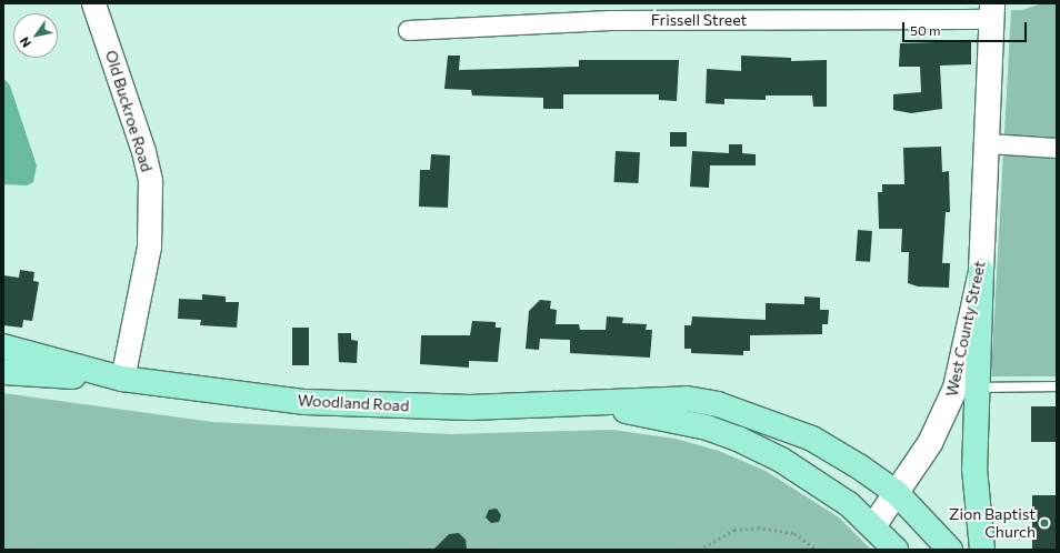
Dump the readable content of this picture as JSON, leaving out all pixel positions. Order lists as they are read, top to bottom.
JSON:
{
  "streets": {
    "main road": ["West County Street", "Woodland Road"],
    "street": ["Frissell Street", "Old Buckroe Road"]
  },
  "crossings": [
    ["Frissell Street", "West County Street"],
    ["Old Buckroe Road", "Woodland Road"],
    ["West County Street", "Woodland Road"]
  ],
  "places": ["Zion Baptist Church"],
  "scale_bar": "50 m",
  "north": "bottom left"
}
